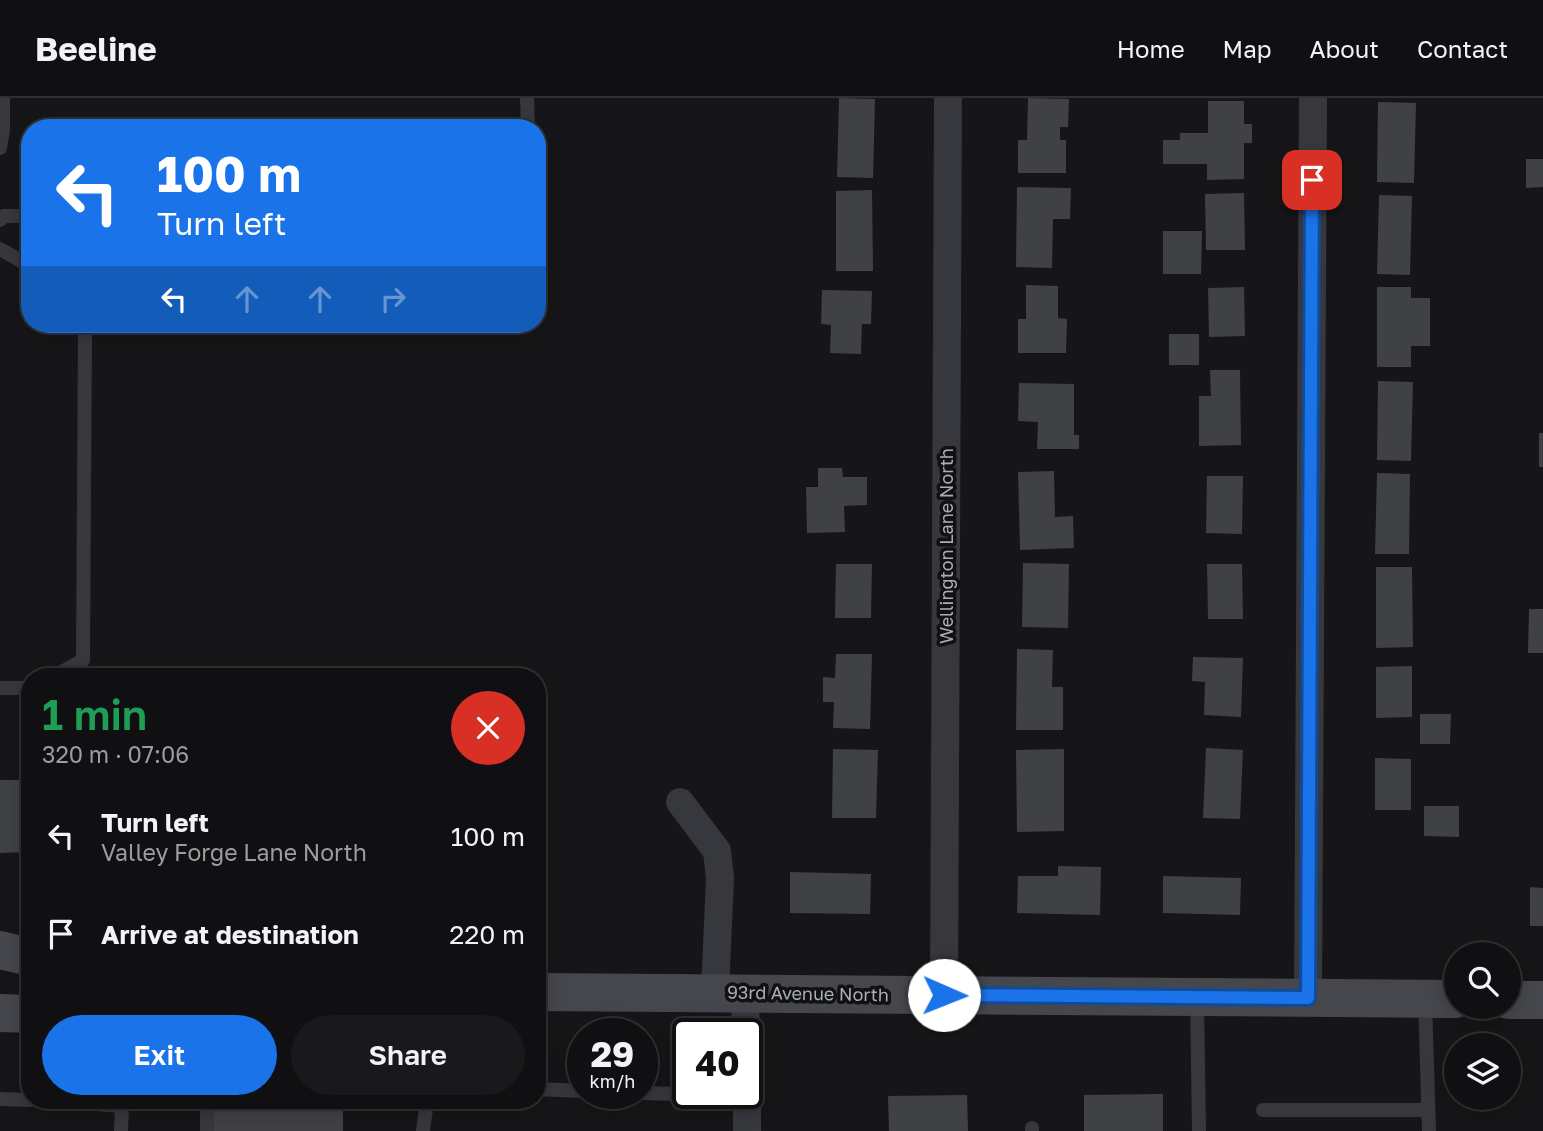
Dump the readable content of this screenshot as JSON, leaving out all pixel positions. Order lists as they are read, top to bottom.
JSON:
{
  "streets": {
    "street": ["Wellington Lane North", "93rd Avenue North"]
  },
  "crossings": [
    ["Wellington Lane North", "93rd Avenue North"]
  ],
  "page": {
    "header": "Beeline",
    "nav": [
      "Home",
      "Map",
      "About",
      "Contact"
    ],
    "turn": ["100 m", "Turn left"],
    "heading": ["1 min", "320 m · 07:06"],
    "list": [
      {
        "name": "Turn left",
        "note": "Valley Forge Lane North",
        "value": "100 m"
      },
      {
        "name": "Arrive at destination",
        "value": "220 m"
      }
    ],
    "buttons": ["Exit", "Share"],
    "speed": "29 km/h",
    "limit": "40"
  }
}
